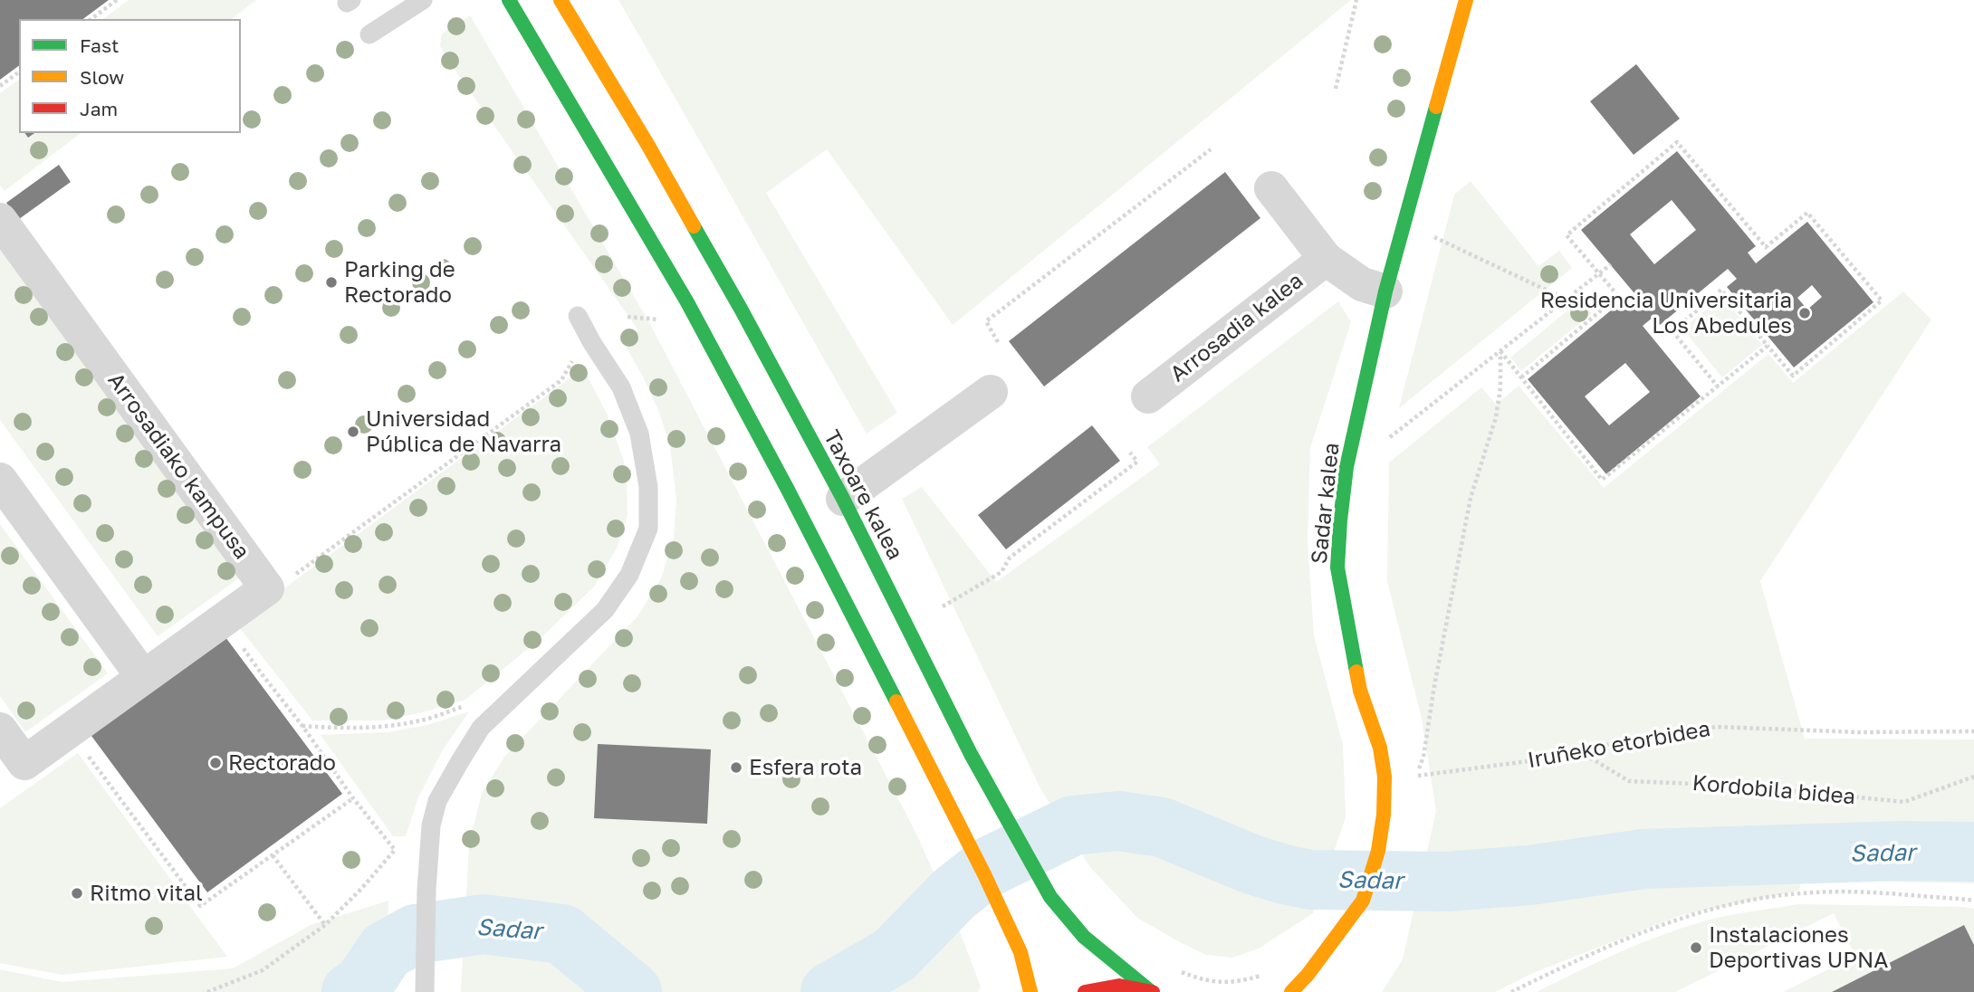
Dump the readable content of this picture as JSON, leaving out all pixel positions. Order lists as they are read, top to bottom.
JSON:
{
  "streets": {
    "street": [
      "Arrosadia kalea",
      "Arrosadiako kampusa",
      "Taxoare kalea",
      "Sadar kalea"
    ],
    "path": ["Iruñeko etorbidea", "Kordobila bidea"]
  },
  "crossings": [
    ["Arrosadia kalea", "Sadar kalea"],
    ["Iruñeko etorbidea", "Kordobila bidea"]
  ],
  "water": ["Sadar"],
  "places": [
    "Parking de Rectorado",
    "Residencia Universitaria Los Abedules",
    "Universidad Pública de Navarra",
    "Rectorado",
    "Esfera rota",
    "Ritmo vital",
    "Instalaciones Deportivas UPNA"
  ],
  "legend": ["Fast", "Slow", "Jam"]
}
